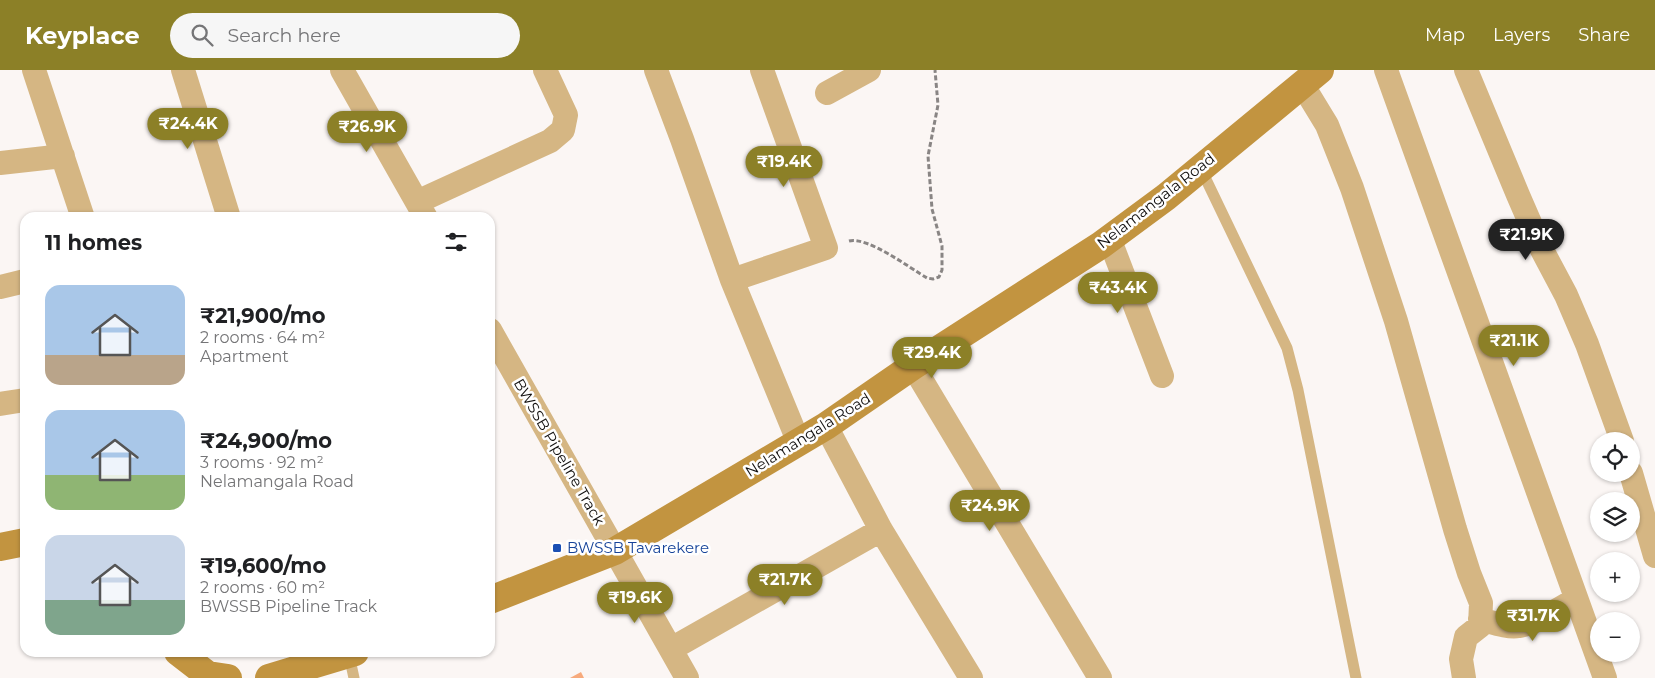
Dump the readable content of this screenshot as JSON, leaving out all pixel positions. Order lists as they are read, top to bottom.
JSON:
{
  "streets": {
    "main road": ["Nelamangala Road"],
    "street": ["BWSSB Pipeline Track"]
  },
  "crossings": [
    ["Nelamangala Road", "BWSSB Pipeline Track"]
  ],
  "places": {
    "transit": ["BWSSB Tavarekere"]
  },
  "page": {
    "header": "Keyplace",
    "search": "Search here",
    "nav": ["Map", "Layers", "Share"],
    "price": [
      "₹24.4K",
      "₹26.9K",
      "₹19.4K",
      "₹21.9K",
      "₹43.4K",
      "₹21.1K",
      "₹29.4K",
      "₹24.9K",
      "₹21.7K",
      "₹19.6K",
      "₹31.7K"
    ],
    "heading": "11 homes",
    "list": [
      {
        "name": "₹21,900/mo",
        "note": "2 rooms · 64 m² · Apartment"
      },
      {
        "name": "₹24,900/mo",
        "note": "3 rooms · 92 m² · Nelamangala Road"
      },
      {
        "name": "₹19,600/mo",
        "note": "2 rooms · 60 m² · BWSSB Pipeline Track"
      }
    ],
    "map_buttons": ["+", "−"]
  }
}
